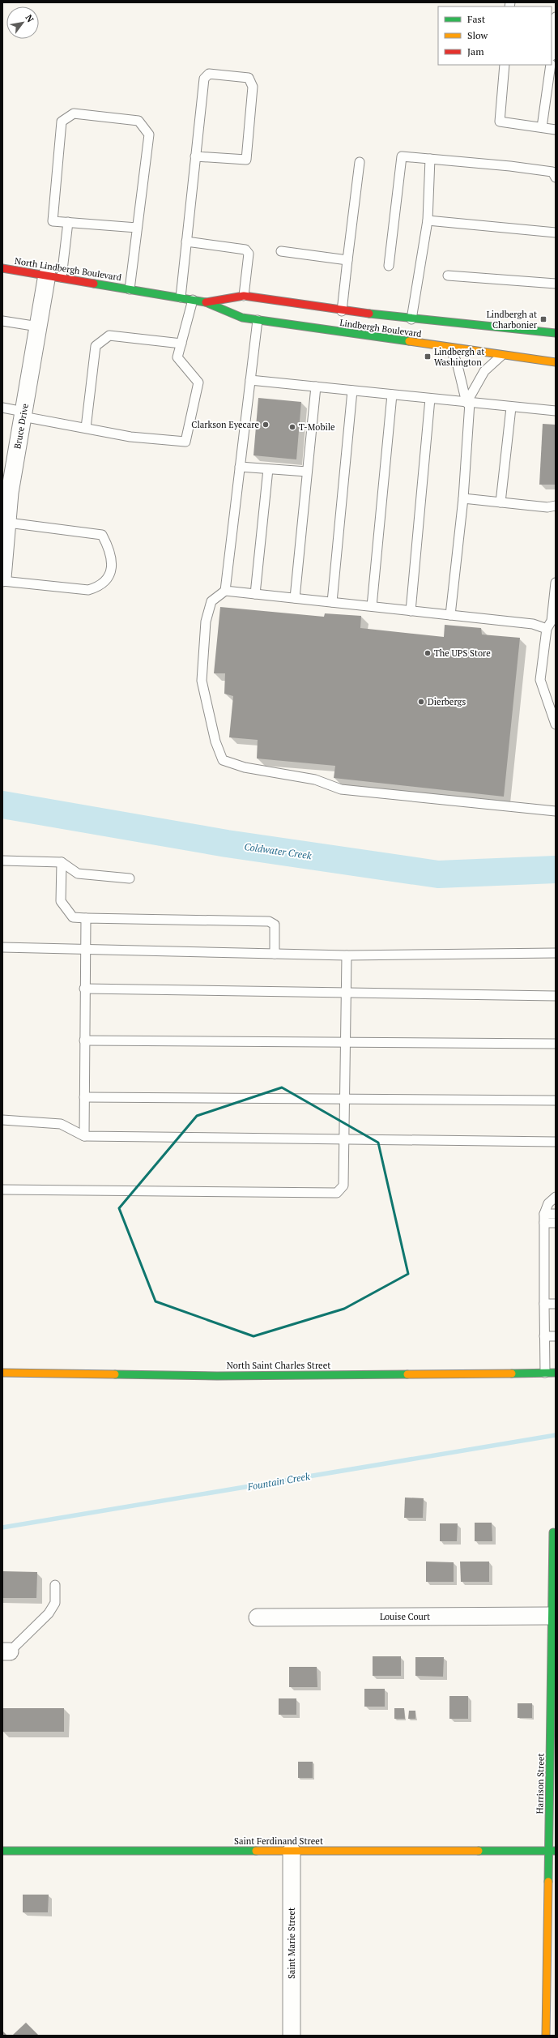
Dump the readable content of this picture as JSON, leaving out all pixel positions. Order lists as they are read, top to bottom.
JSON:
{
  "streets": {
    "main road": [
      "North Lindbergh Boulevard",
      "Lindbergh Boulevard",
      "North Saint Charles Street",
      "Harrison Street",
      "Saint Ferdinand Street"
    ],
    "street": ["Bruce Drive", "Louise Court", "Saint Marie Street"]
  },
  "crossings": [
    ["North Lindbergh Boulevard", "Lindbergh Boulevard"],
    ["North Lindbergh Boulevard", "Bruce Drive"],
    ["Louise Court", "Harrison Street"],
    ["Harrison Street", "Saint Ferdinand Street"],
    ["Saint Ferdinand Street", "Saint Marie Street"]
  ],
  "water": ["Coldwater Creek", "Fountain Creek"],
  "places": {
    "transit": ["Lindbergh at Charbonier", "Lindbergh at Washington"],
    "other": [
      "Clarkson Eyecare",
      "T-Mobile",
      "The UPS Store",
      "Dierbergs"
    ]
  },
  "legend": ["Fast", "Slow", "Jam"],
  "north": "top right"
}
